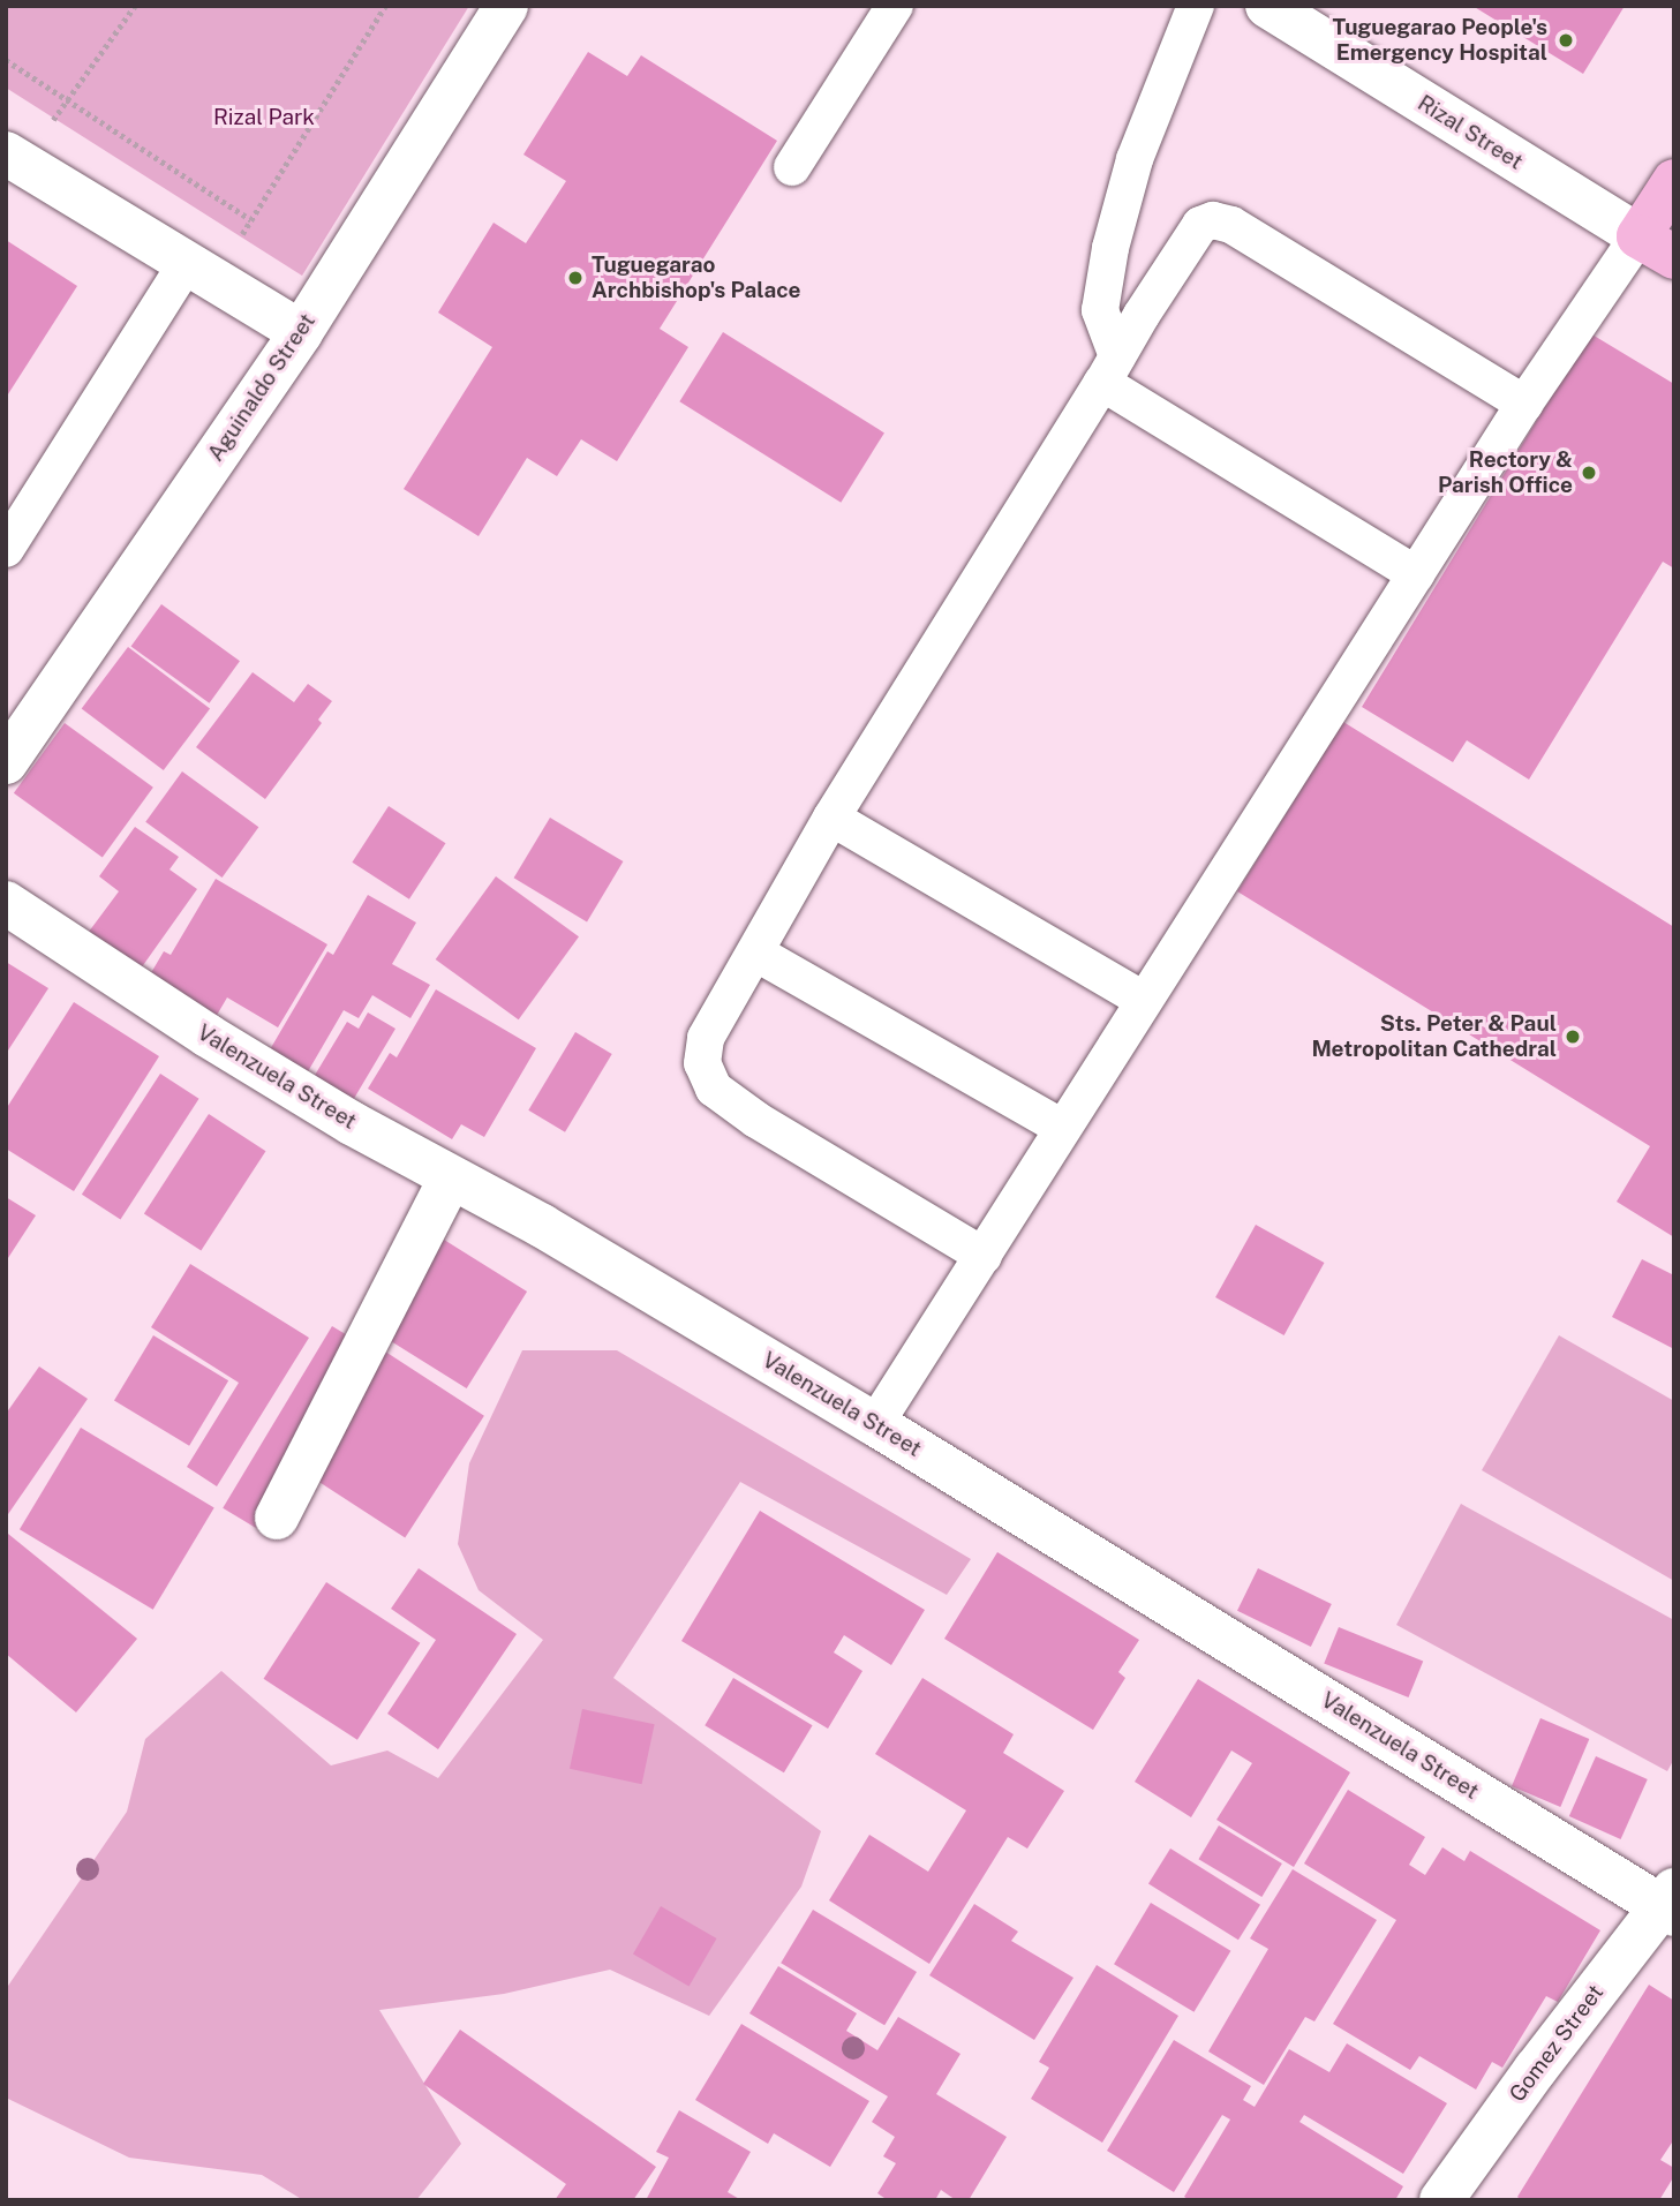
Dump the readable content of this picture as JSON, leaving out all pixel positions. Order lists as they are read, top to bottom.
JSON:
{
  "streets": {
    "street": [
      "Rizal Street",
      "Aguinaldo Street",
      "Valenzuela Street",
      "Gomez Street"
    ]
  },
  "crossings": [
    ["Valenzuela Street", "Gomez Street"]
  ],
  "parks": ["Rizal Park"],
  "places": [
    "Tuguegarao People's Emergency Hospital",
    "Tuguegarao Archbishop's Palace",
    "Rectory & Parish Office",
    "Sts. Peter & Paul Metropolitan Cathedral"
  ]
}
